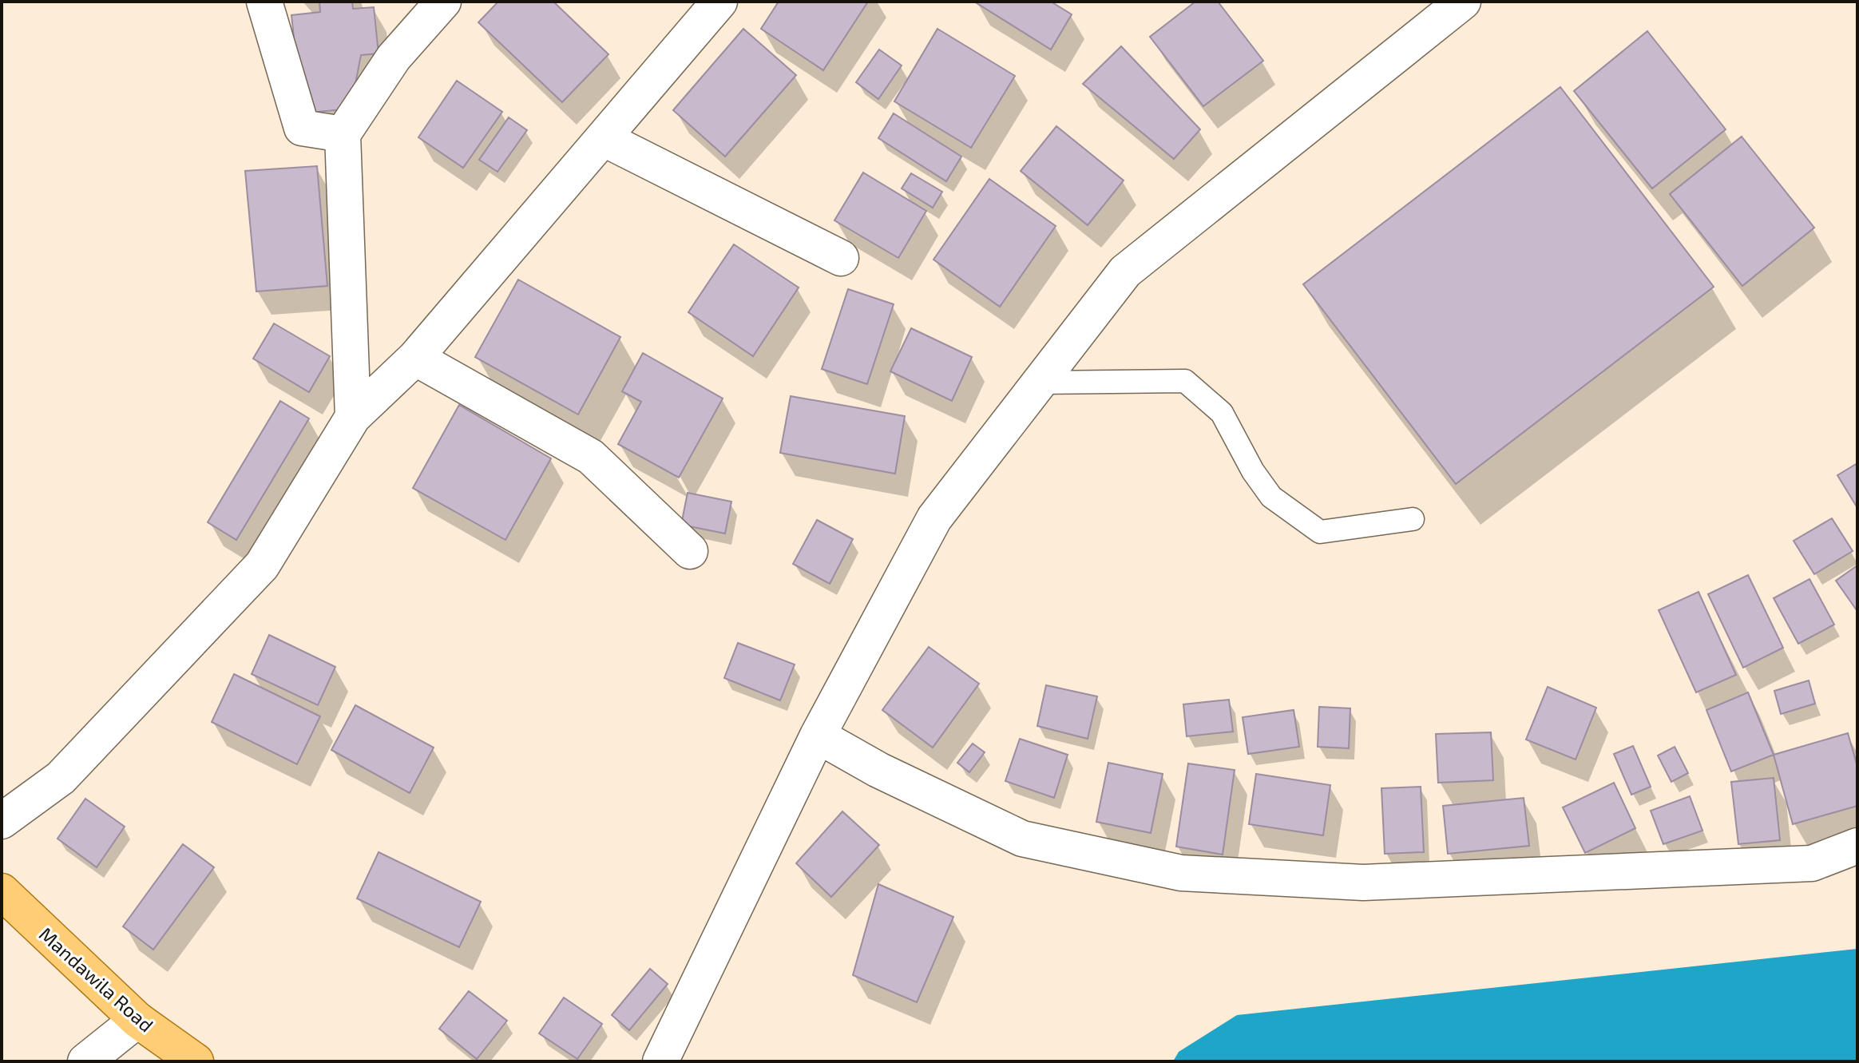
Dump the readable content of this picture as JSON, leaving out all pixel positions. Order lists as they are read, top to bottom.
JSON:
{
  "streets": {
    "main road": ["Mandawila Road"]
  }
}
